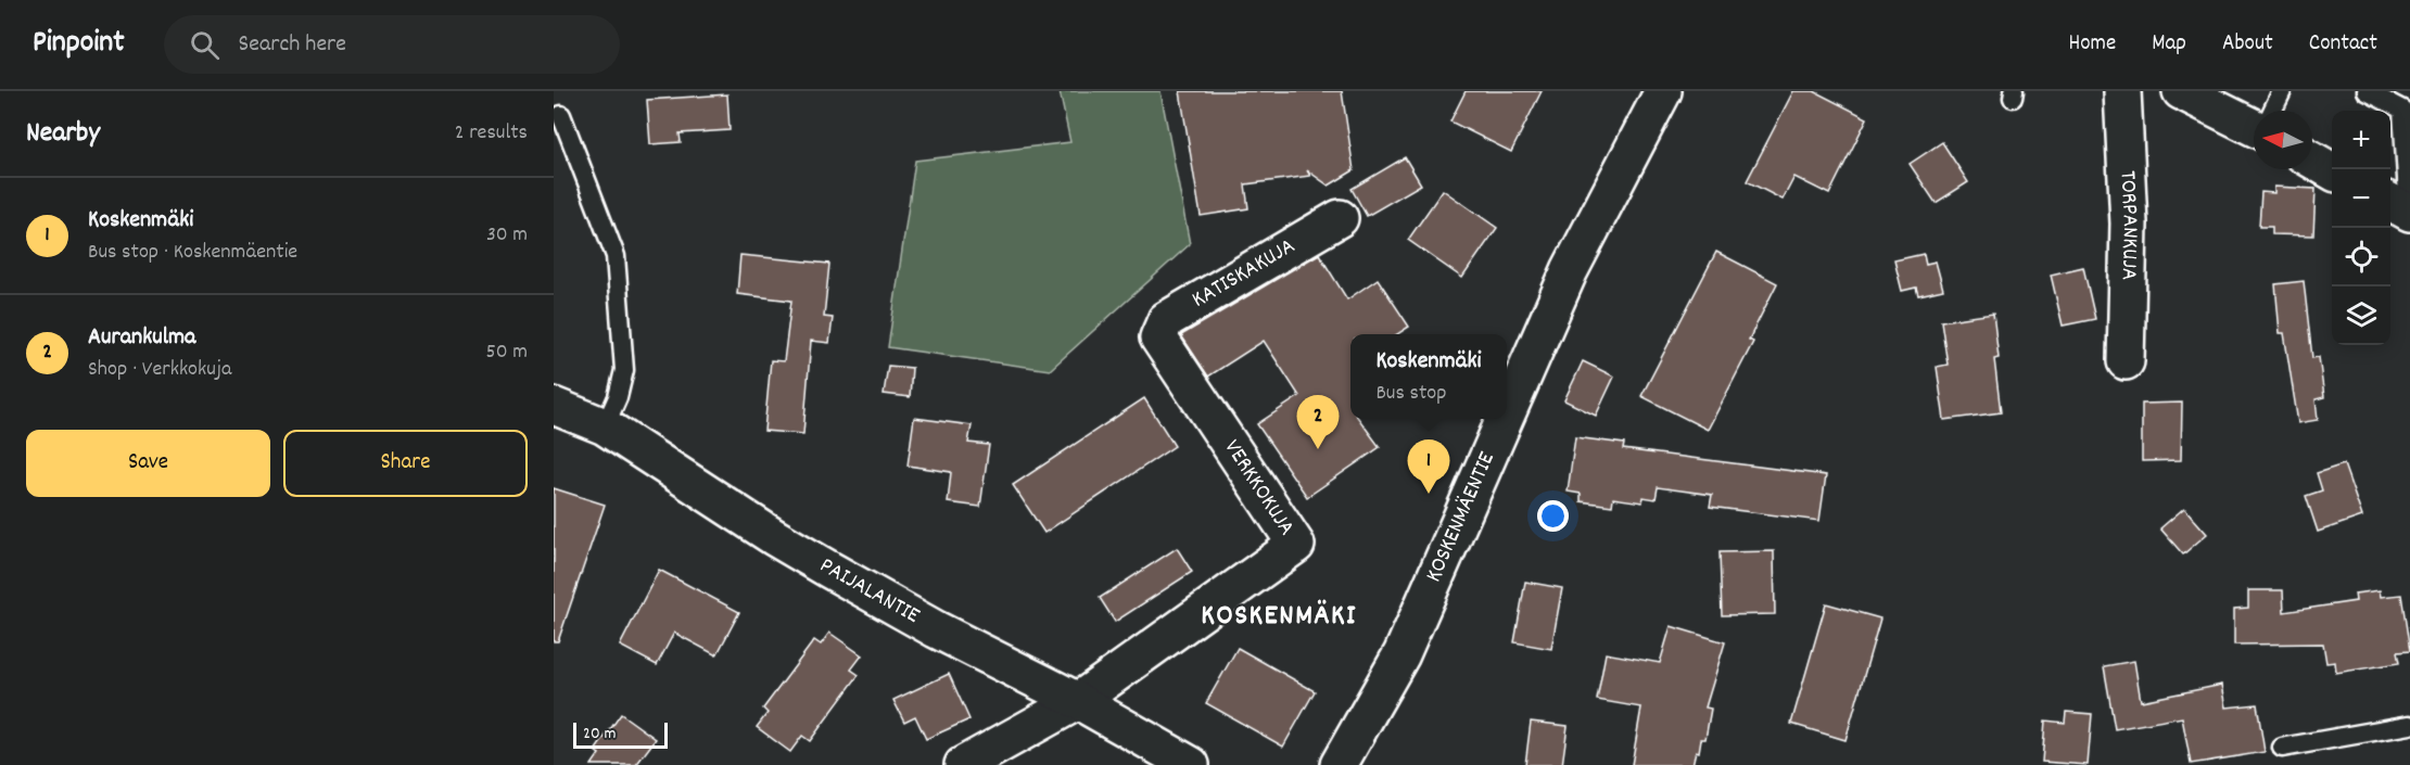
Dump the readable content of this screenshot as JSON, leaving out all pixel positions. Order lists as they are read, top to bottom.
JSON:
{
  "streets": {
    "street": [
      "TORPANKUJA",
      "KATISKAKUJA",
      "VERKKOKUJA",
      "KOSKENMÄENTIE",
      "PAIJALANTIE"
    ]
  },
  "crossings": [
    ["KATISKAKUJA", "VERKKOKUJA"],
    ["VERKKOKUJA", "PAIJALANTIE"]
  ],
  "districts": ["KOSKENMÄKI"],
  "scale_bar": "20 m",
  "north": "left",
  "page": {
    "header": "Pinpoint",
    "search": "Search here",
    "nav": [
      "Home",
      "Map",
      "About",
      "Contact"
    ],
    "heading": ["Nearby", "2 results"],
    "map_buttons": ["+", "−"],
    "list": [
      {
        "mark": "1",
        "name": "Koskenmäki",
        "note": "Bus stop · Koskenmäentie",
        "value": "30 m"
      },
      {
        "mark": "2",
        "name": "Aurankulma",
        "note": "Shop · Verkkokuja",
        "value": "50 m"
      }
    ],
    "popup": ["Koskenmäki", "Bus stop"],
    "pins": ["2", "1"],
    "buttons": ["Save", "Share"],
    "scale": "20 m"
  }
}
